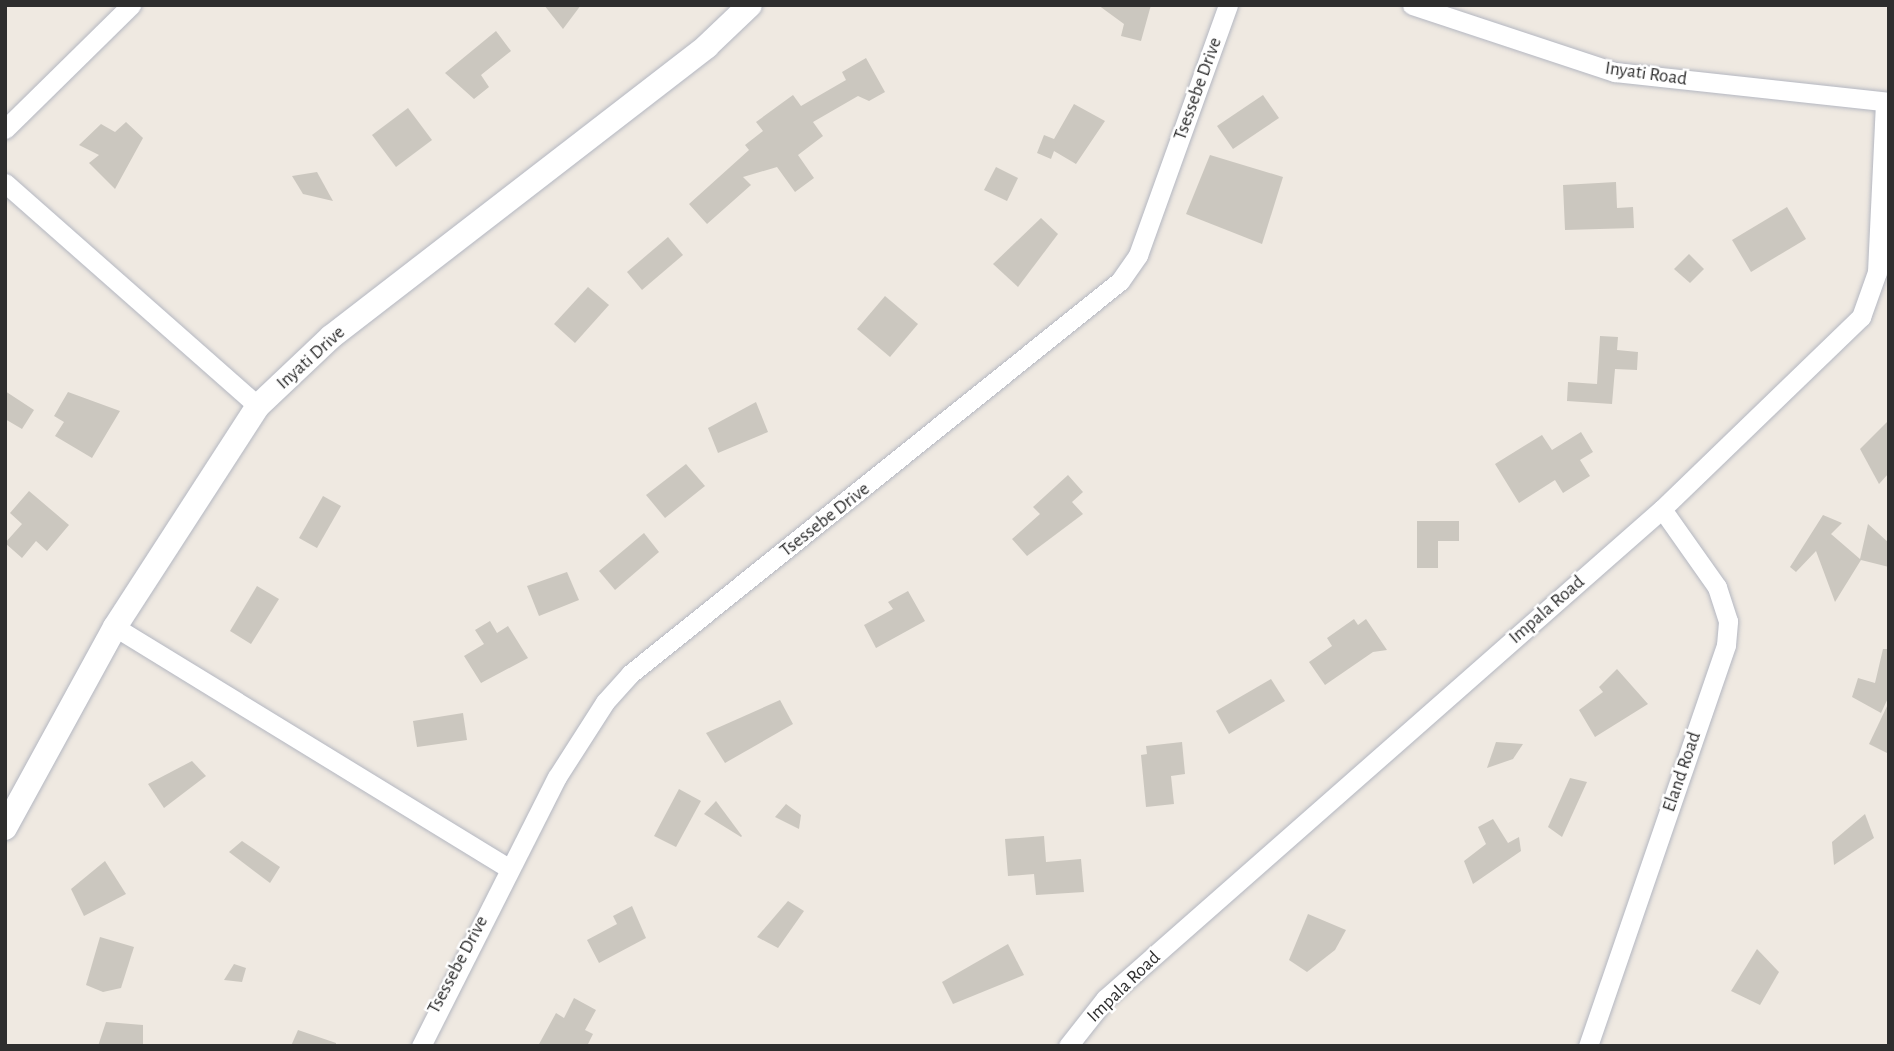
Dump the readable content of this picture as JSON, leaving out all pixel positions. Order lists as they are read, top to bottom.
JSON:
{
  "streets": {
    "street": [
      "Inyati Road",
      "Tsessebe Drive",
      "Inyati Drive",
      "Impala Road",
      "Eland Road"
    ]
  },
  "crossings": [
    ["Inyati Road", "Impala Road"],
    ["Impala Road", "Eland Road"]
  ]
}
